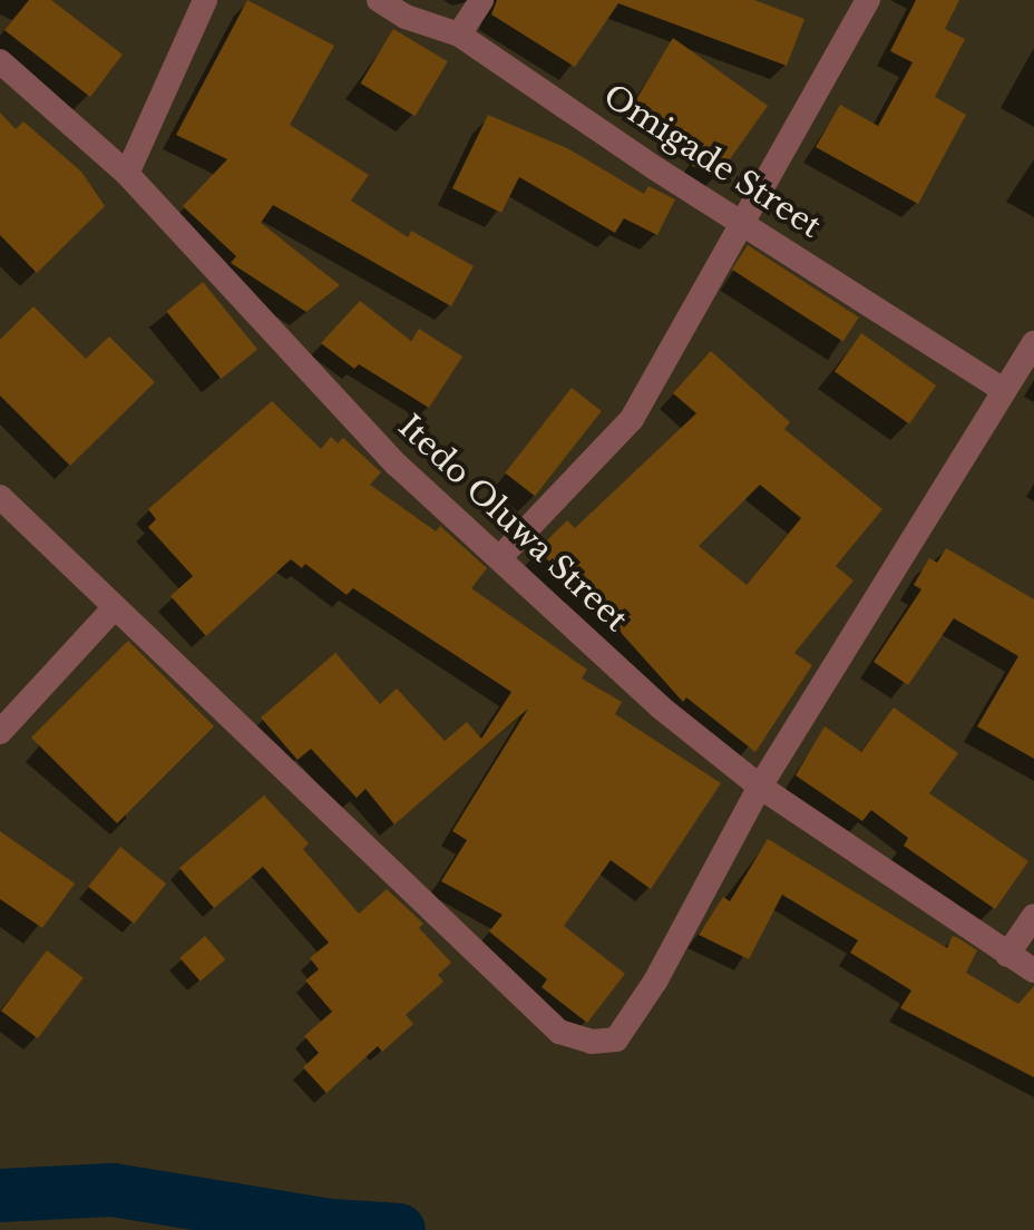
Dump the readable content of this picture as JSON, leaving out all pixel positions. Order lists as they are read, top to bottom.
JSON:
{
  "streets": {
    "street": ["Omigade Street", "Itedo Oluwa Street"]
  }
}
